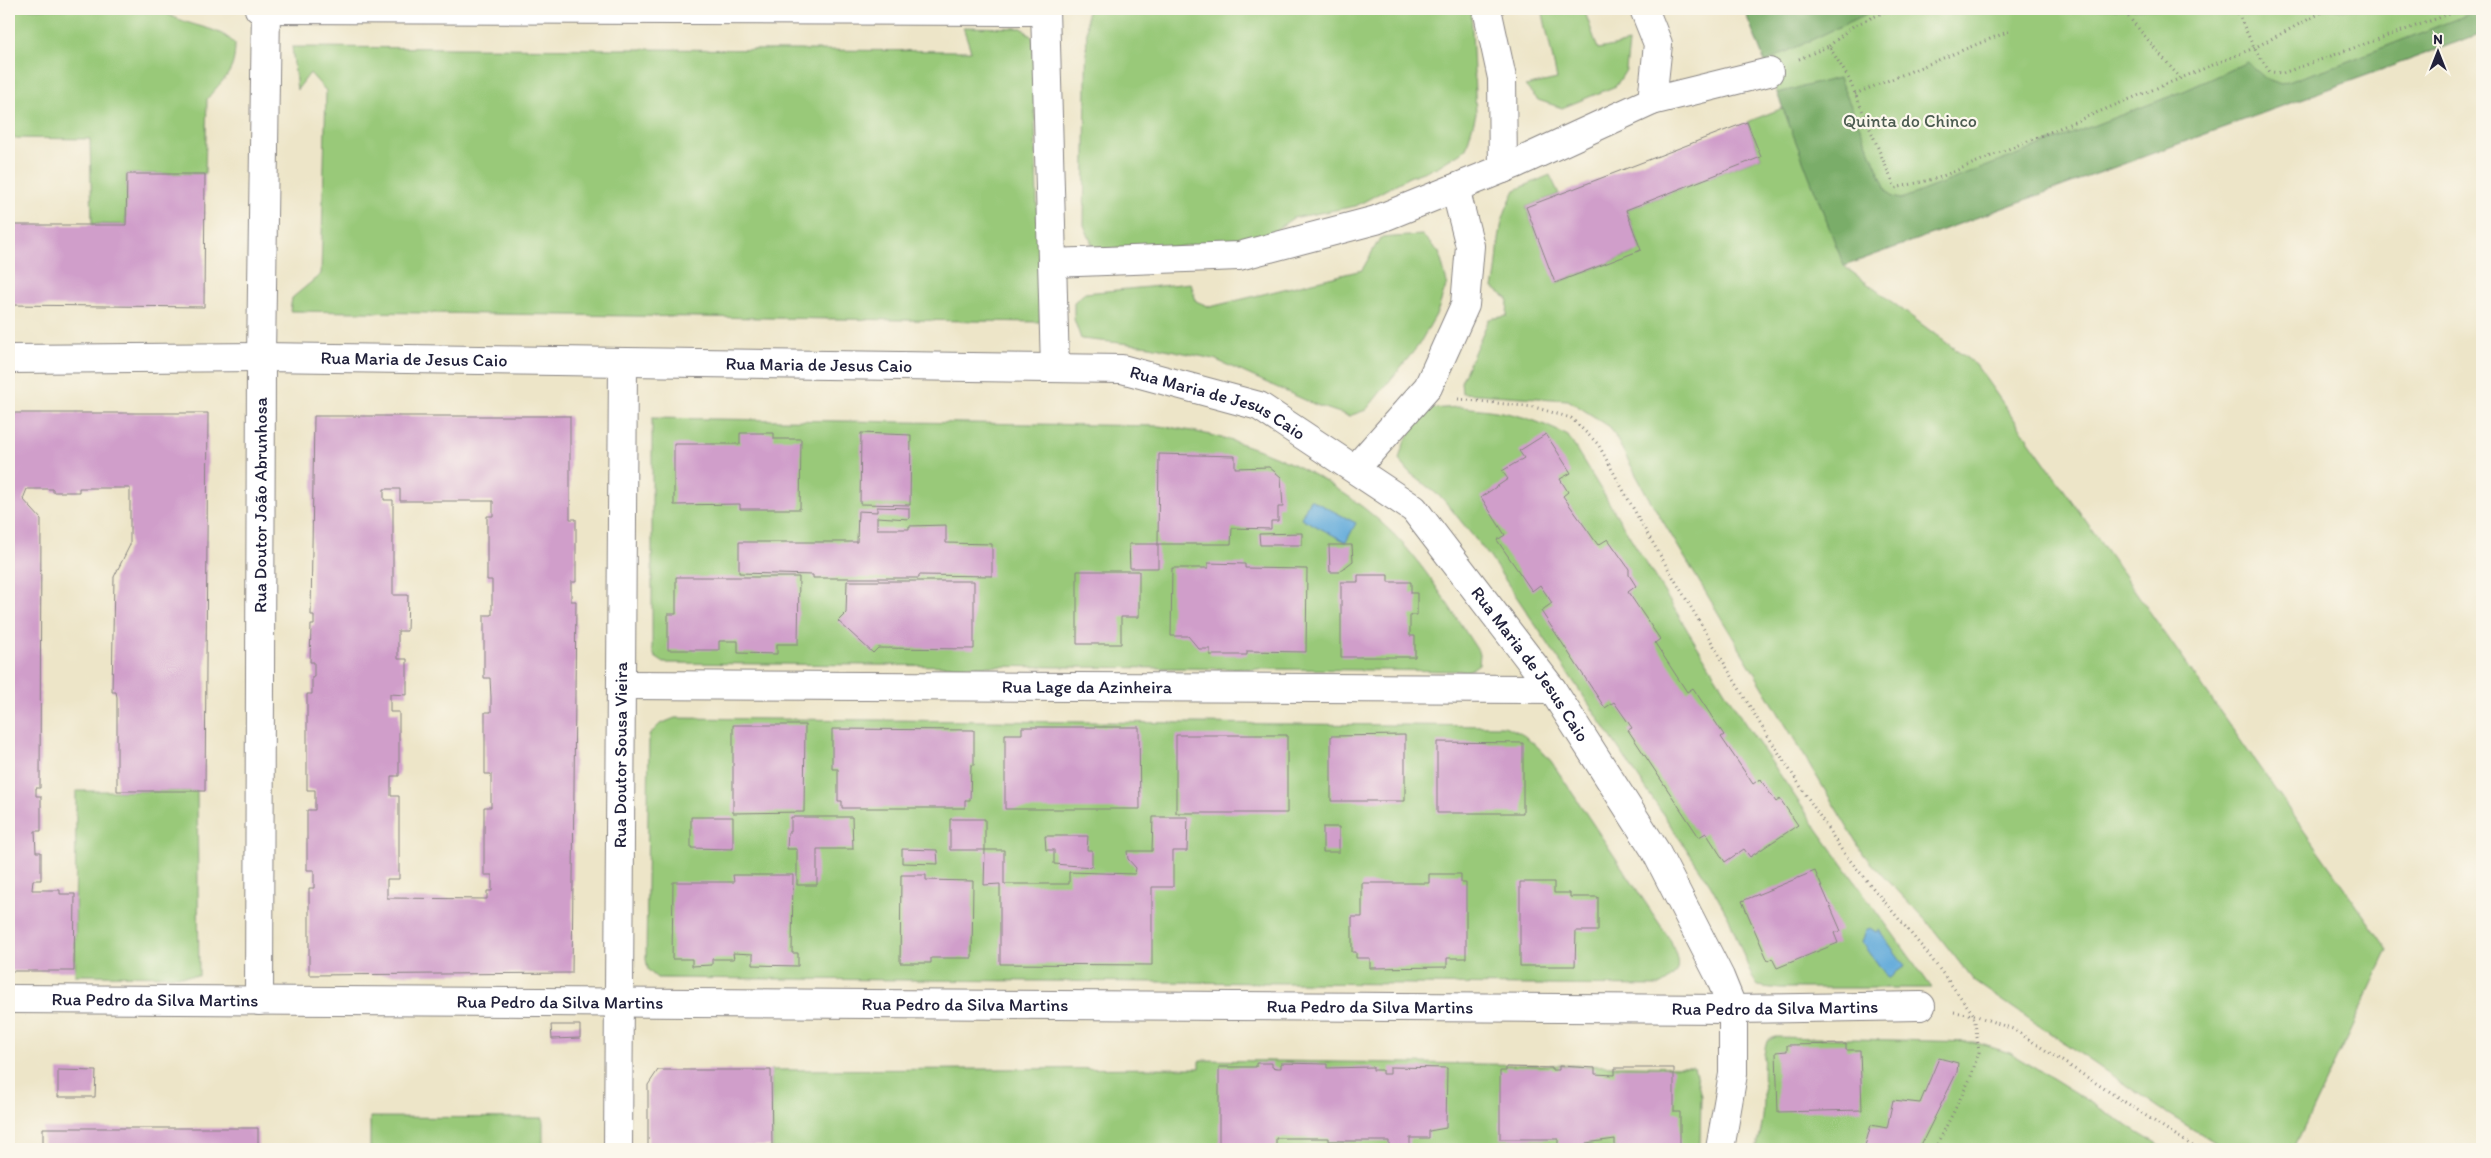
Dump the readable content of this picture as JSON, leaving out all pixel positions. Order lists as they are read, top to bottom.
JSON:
{
  "streets": {
    "street": [
      "Rua Maria de Jesus Caio",
      "Rua Doutor João Abrunhosa",
      "Rua Lage da Azinheira",
      "Rua Doutor Sousa Vieira",
      "Rua Pedro da Silva Martins"
    ]
  },
  "crossings": [
    ["Rua Maria de Jesus Caio", "Rua Doutor João Abrunhosa"],
    ["Rua Maria de Jesus Caio", "Rua Lage da Azinheira"],
    ["Rua Maria de Jesus Caio", "Rua Doutor Sousa Vieira"],
    ["Rua Maria de Jesus Caio", "Rua Pedro da Silva Martins"],
    ["Rua Doutor João Abrunhosa", "Rua Pedro da Silva Martins"],
    ["Rua Lage da Azinheira", "Rua Doutor Sousa Vieira"],
    ["Rua Doutor Sousa Vieira", "Rua Pedro da Silva Martins"]
  ],
  "parks": ["Quinta do Chinco"],
  "north": "top"
}
